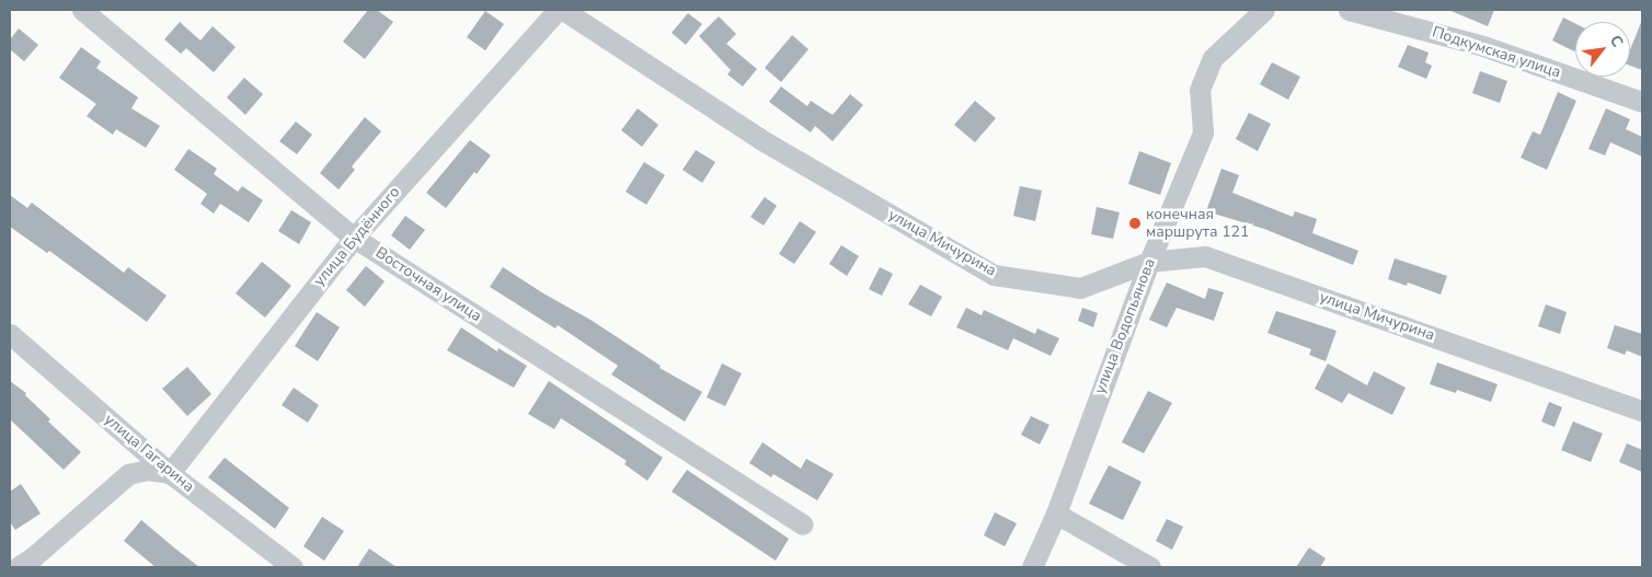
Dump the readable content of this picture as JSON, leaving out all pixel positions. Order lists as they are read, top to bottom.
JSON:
{
  "streets": {
    "street": [
      "Подкумская улица",
      "улица Будённого",
      "улица Мичурина",
      "Восточная улица",
      "улица Водопьянова",
      "улица Гагарина"
    ]
  },
  "crossings": [
    ["улица Будённого", "Восточная улица"],
    ["улица Будённого", "улица Гагарина"],
    ["улица Мичурина", "улица Водопьянова"]
  ],
  "places": ["конечная маршрута 121"],
  "north": "top right"
}
